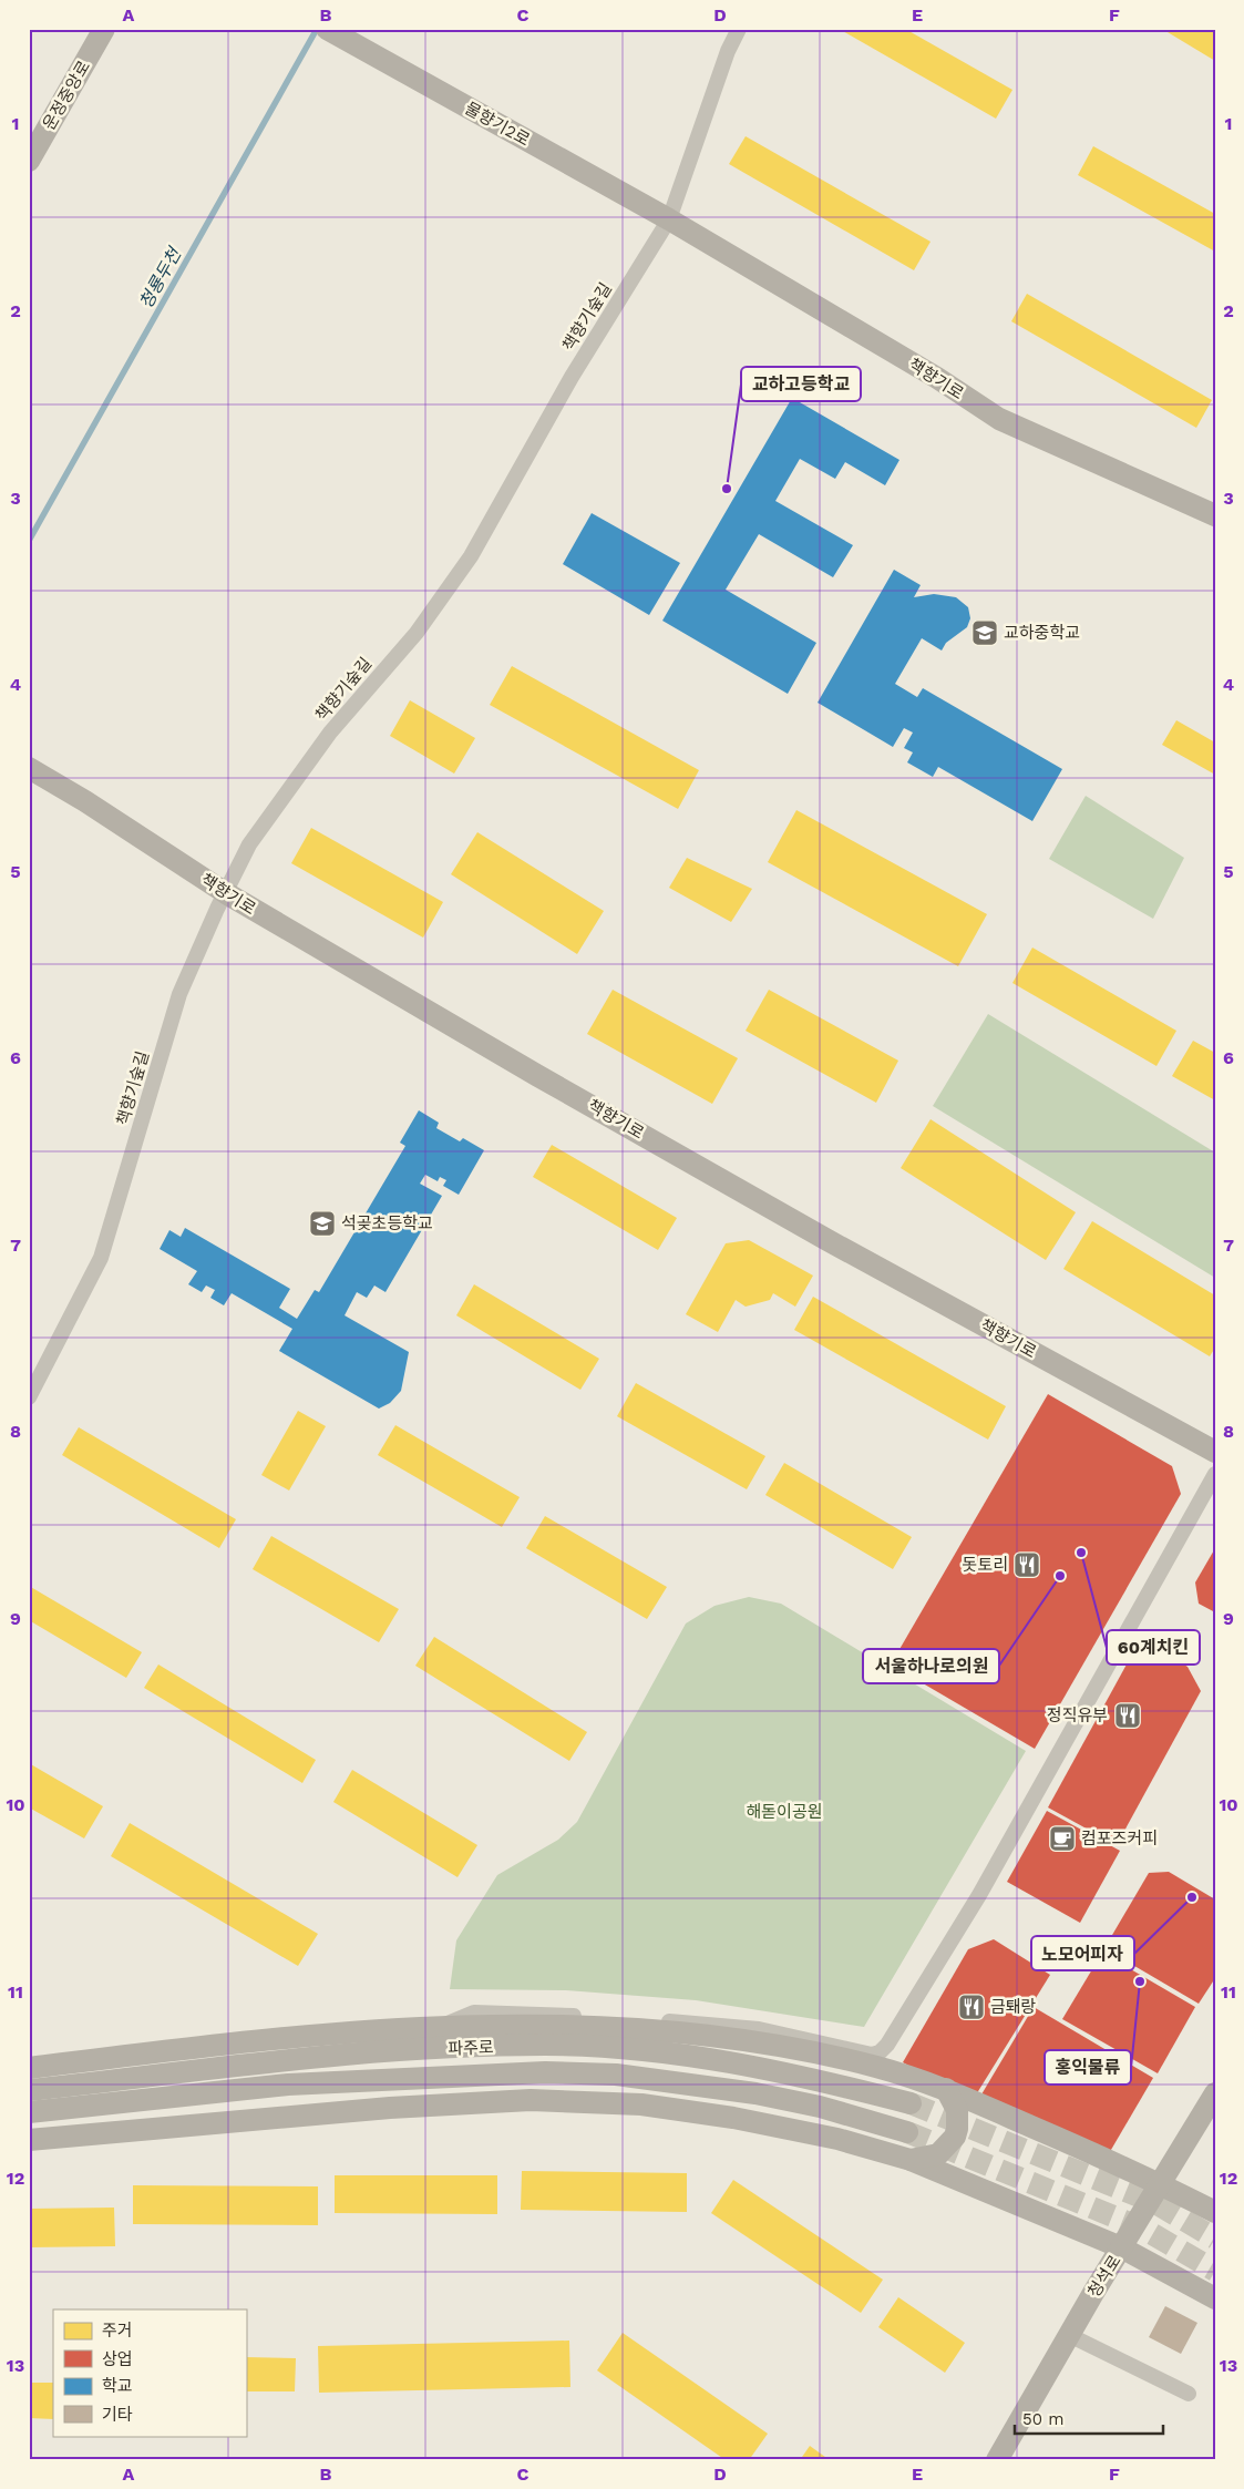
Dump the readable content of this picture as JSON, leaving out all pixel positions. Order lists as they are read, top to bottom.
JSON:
{
  "streets": {
    "main road": [
      "운정중앙로",
      "물향기2로",
      "책향기로",
      "파주로",
      "청석로"
    ],
    "street": ["책향기숲길"]
  },
  "crossings": [
    ["물향기2로", "책향기숲길"],
    ["물향기2로", "책향기로"],
    ["책향기숲길", "책향기로"]
  ],
  "water": ["청룡두천"],
  "parks": ["해돋이공원"],
  "places": {
    "other": [
      "교하고등학교",
      "60계치킨",
      "서울하나로의원",
      "노모어피자",
      "홍익물류"
    ],
    "school or university": ["교하중학교", "석곶초등학교"],
    "restaurant": ["돗토리", "정직유부", "금퇘랑"],
    "cafe": ["컴포즈커피"]
  },
  "legend": [
    "주거",
    "상업",
    "학교",
    "기타"
  ],
  "scale_bar": "50 m",
  "grid": {
    "columns": [
      "A",
      "B",
      "C",
      "D",
      "E",
      "F"
    ],
    "rows": [
      "1",
      "2",
      "3",
      "4",
      "5",
      "6",
      "7",
      "8",
      "9",
      "10",
      "11",
      "12",
      "13"
    ]
  }
}
